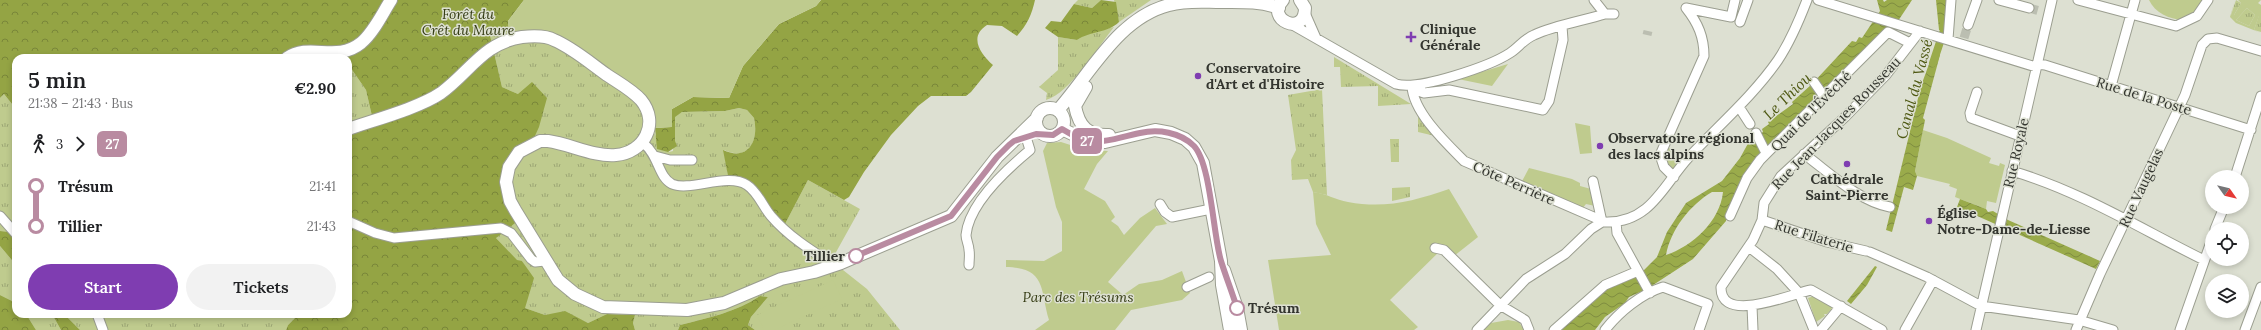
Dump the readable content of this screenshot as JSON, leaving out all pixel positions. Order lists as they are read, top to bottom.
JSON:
{
  "streets": {
    "street": [
      "Rue de la Poste",
      "Quai de l'Évêché",
      "Rue Jean-Jacques Rousseau",
      "Rue Royale",
      "Côte Perrière",
      "Rue Vaugelas",
      "Rue Filaterie"
    ]
  },
  "crossings": [
    ["Rue de la Poste", "Rue Jean-Jacques Rousseau"],
    ["Rue de la Poste", "Rue Royale"],
    ["Rue de la Poste", "Rue Vaugelas"],
    ["Quai de l'Évêché", "Rue Jean-Jacques Rousseau"],
    ["Rue Jean-Jacques Rousseau", "Rue Filaterie"],
    ["Rue Royale", "Rue Filaterie"]
  ],
  "water": ["Canal du Vassé", "Le Thiou"],
  "parks": ["Forêt du Crêt du Maure", "Parc des Trésums"],
  "places": {
    "health": ["Clinique Générale"],
    "other": [
      "Conservatoire d'Art et d'Histoire",
      "Observatoire régional des lacs alpins",
      "Cathédrale Saint-Pierre",
      "Église Notre-Dame-de-Liesse",
      "Tillier",
      "Trésum"
    ]
  },
  "lines": ["bus line 27"],
  "north": "bottom right",
  "page": {
    "on_map": "27",
    "heading": ["5 min", "21:38 – 21:43 · Bus", "€2.90"],
    "legs": ["3", "27"],
    "list": [
      {
        "name": "Trésum",
        "value": "21:41"
      },
      {
        "name": "Tillier",
        "value": "21:43"
      }
    ],
    "buttons": ["Start", "Tickets"]
  }
}
